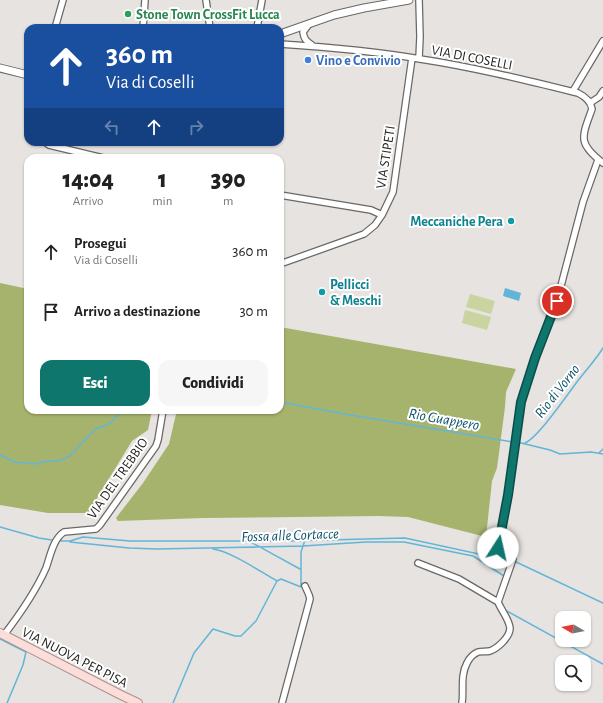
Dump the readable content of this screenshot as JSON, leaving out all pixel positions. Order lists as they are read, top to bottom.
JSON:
{
  "streets": {
    "main road": ["VIA NUOVA PER PISA"],
    "street": ["VIA DI COSELLI", "VIA STIPETI", "VIA DEL TREBBIO"]
  },
  "crossings": [
    ["VIA DI COSELLI", "VIA STIPETI"],
    ["VIA DEL TREBBIO", "VIA NUOVA PER PISA"]
  ],
  "water": ["Rio di Vorno", "Rio Guappero", "Fossa alle Cortacce"],
  "places": [
    "Stone Town CrossFit Lucca",
    "Vino e Convivio",
    "Meccaniche Pera",
    "Pellicci & Meschi"
  ],
  "north": "left",
  "page": {
    "turn": ["360 m", "Via di Coselli"],
    "eta": [
      "14:04",
      "Arrivo",
      "1",
      "min",
      "390",
      "m"
    ],
    "list": [
      {
        "name": "Prosegui",
        "note": "Via di Coselli",
        "value": "360 m"
      },
      {
        "name": "Arrivo a destinazione",
        "value": "30 m"
      }
    ],
    "buttons": ["Esci", "Condividi"]
  }
}
